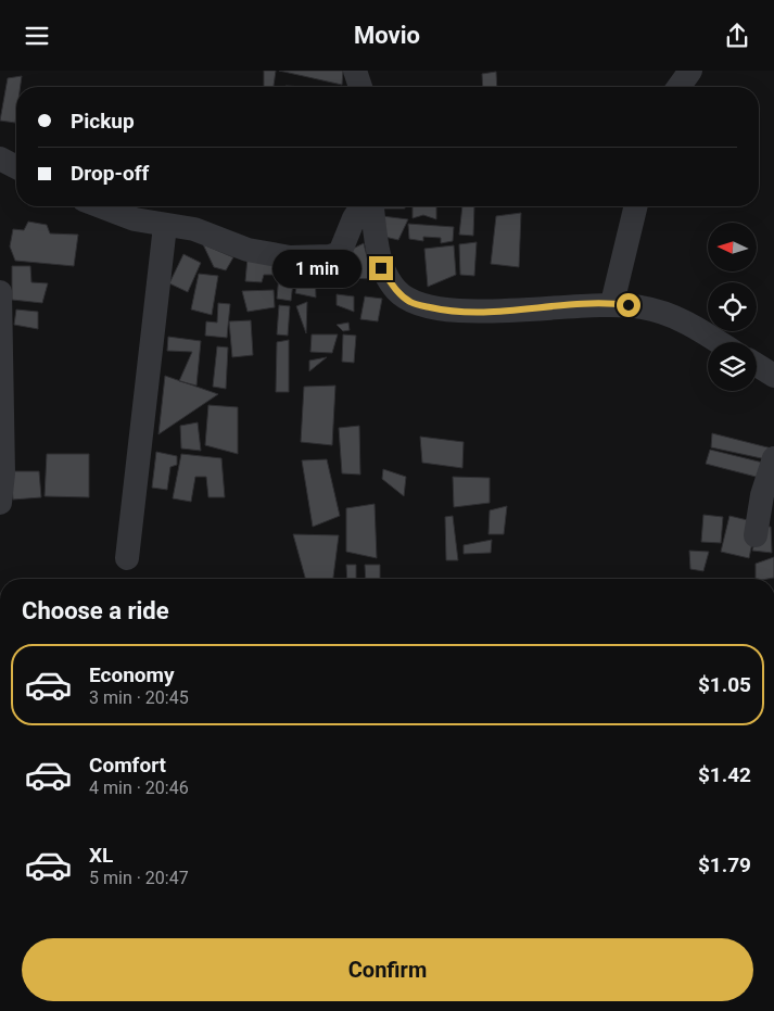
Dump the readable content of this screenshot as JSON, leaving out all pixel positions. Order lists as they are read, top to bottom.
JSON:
{
  "north": "left",
  "page": {
    "header": "Movio",
    "banner": ["Pickup", "Drop-off"],
    "bubble": "1 min",
    "heading": "Choose a ride",
    "list": [
      {
        "name": "Economy",
        "note": "3 min · 20:45",
        "value": "$1.05"
      },
      {
        "name": "Comfort",
        "note": "4 min · 20:46",
        "value": "$1.42"
      },
      {
        "name": "XL",
        "note": "5 min · 20:47",
        "value": "$1.79"
      }
    ],
    "buttons": "Confirm"
  }
}
